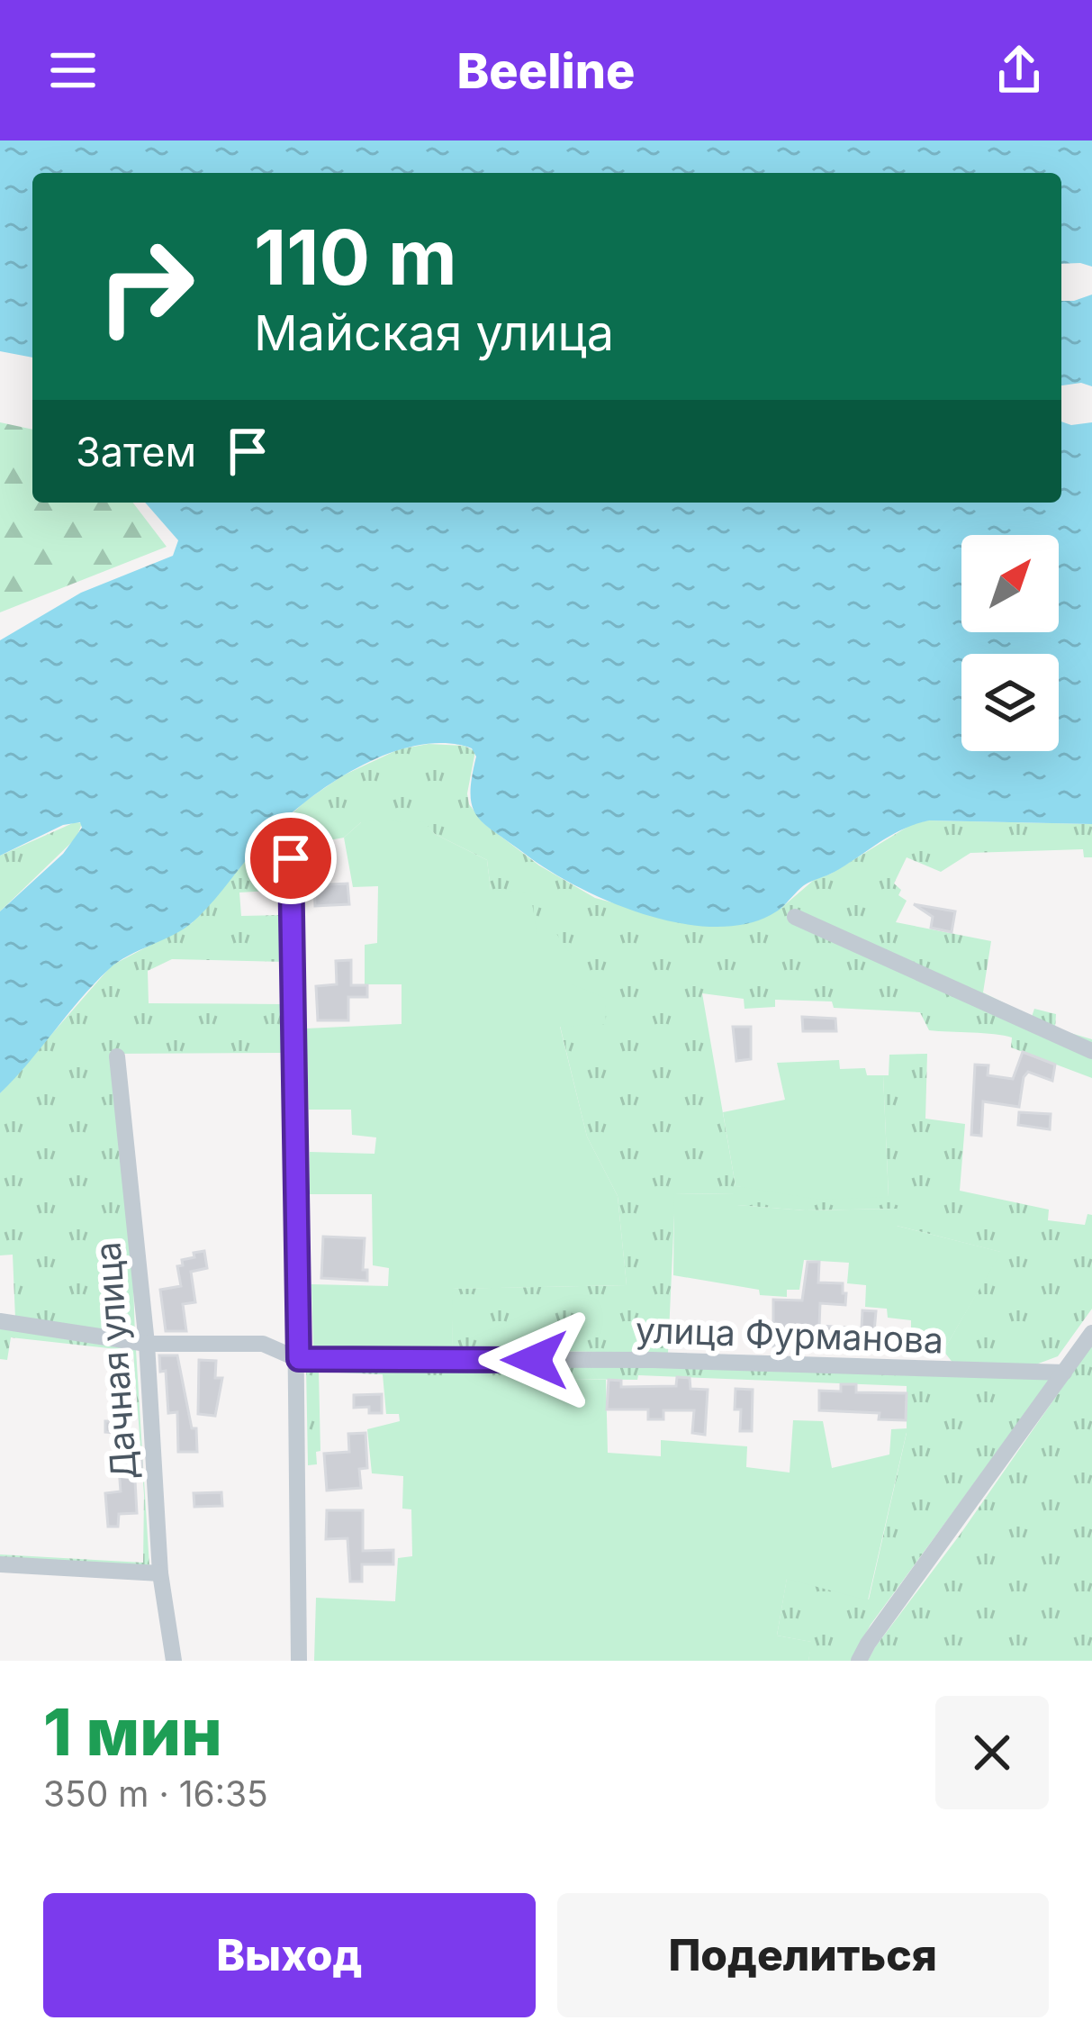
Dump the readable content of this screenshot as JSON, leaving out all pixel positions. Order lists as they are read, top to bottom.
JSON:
{
  "streets": {
    "street": ["улица Фурманова", "Дачная улица"]
  },
  "crossings": [
    ["улица Фурманова", "Дачная улица"]
  ],
  "north": "top right",
  "page": {
    "header": "Beeline",
    "turn": ["110 m", "Майская улица"],
    "then": "Затем",
    "heading": ["1 мин", "350 m · 16:35"],
    "buttons": ["Выход", "Поделиться"]
  }
}
